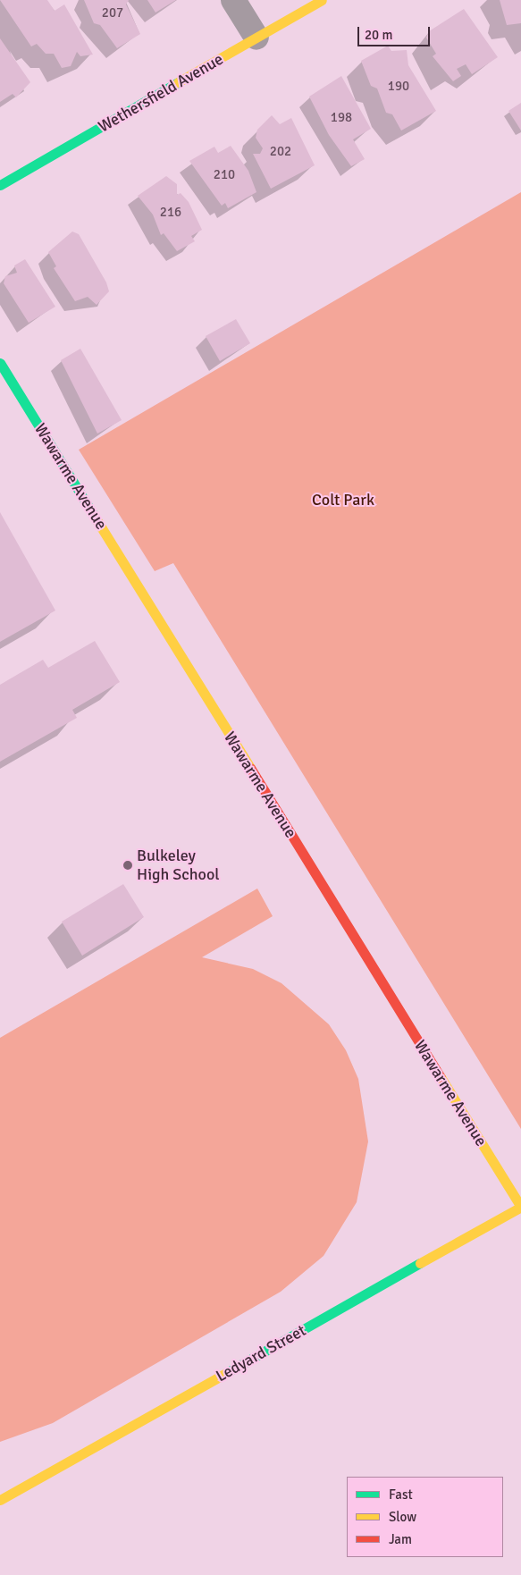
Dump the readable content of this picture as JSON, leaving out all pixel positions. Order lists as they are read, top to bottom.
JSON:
{
  "streets": {
    "street": ["Wethersfield Avenue", "Wawarme Avenue", "Ledyard Street"]
  },
  "crossings": [
    ["Wawarme Avenue", "Ledyard Street"]
  ],
  "parks": ["Colt Park"],
  "places": ["Bulkeley High School"],
  "house_numbers": [
    "207",
    "190",
    "198",
    "202",
    "210",
    "216"
  ],
  "legend": ["Fast", "Slow", "Jam"],
  "scale_bar": "20 m"
}
